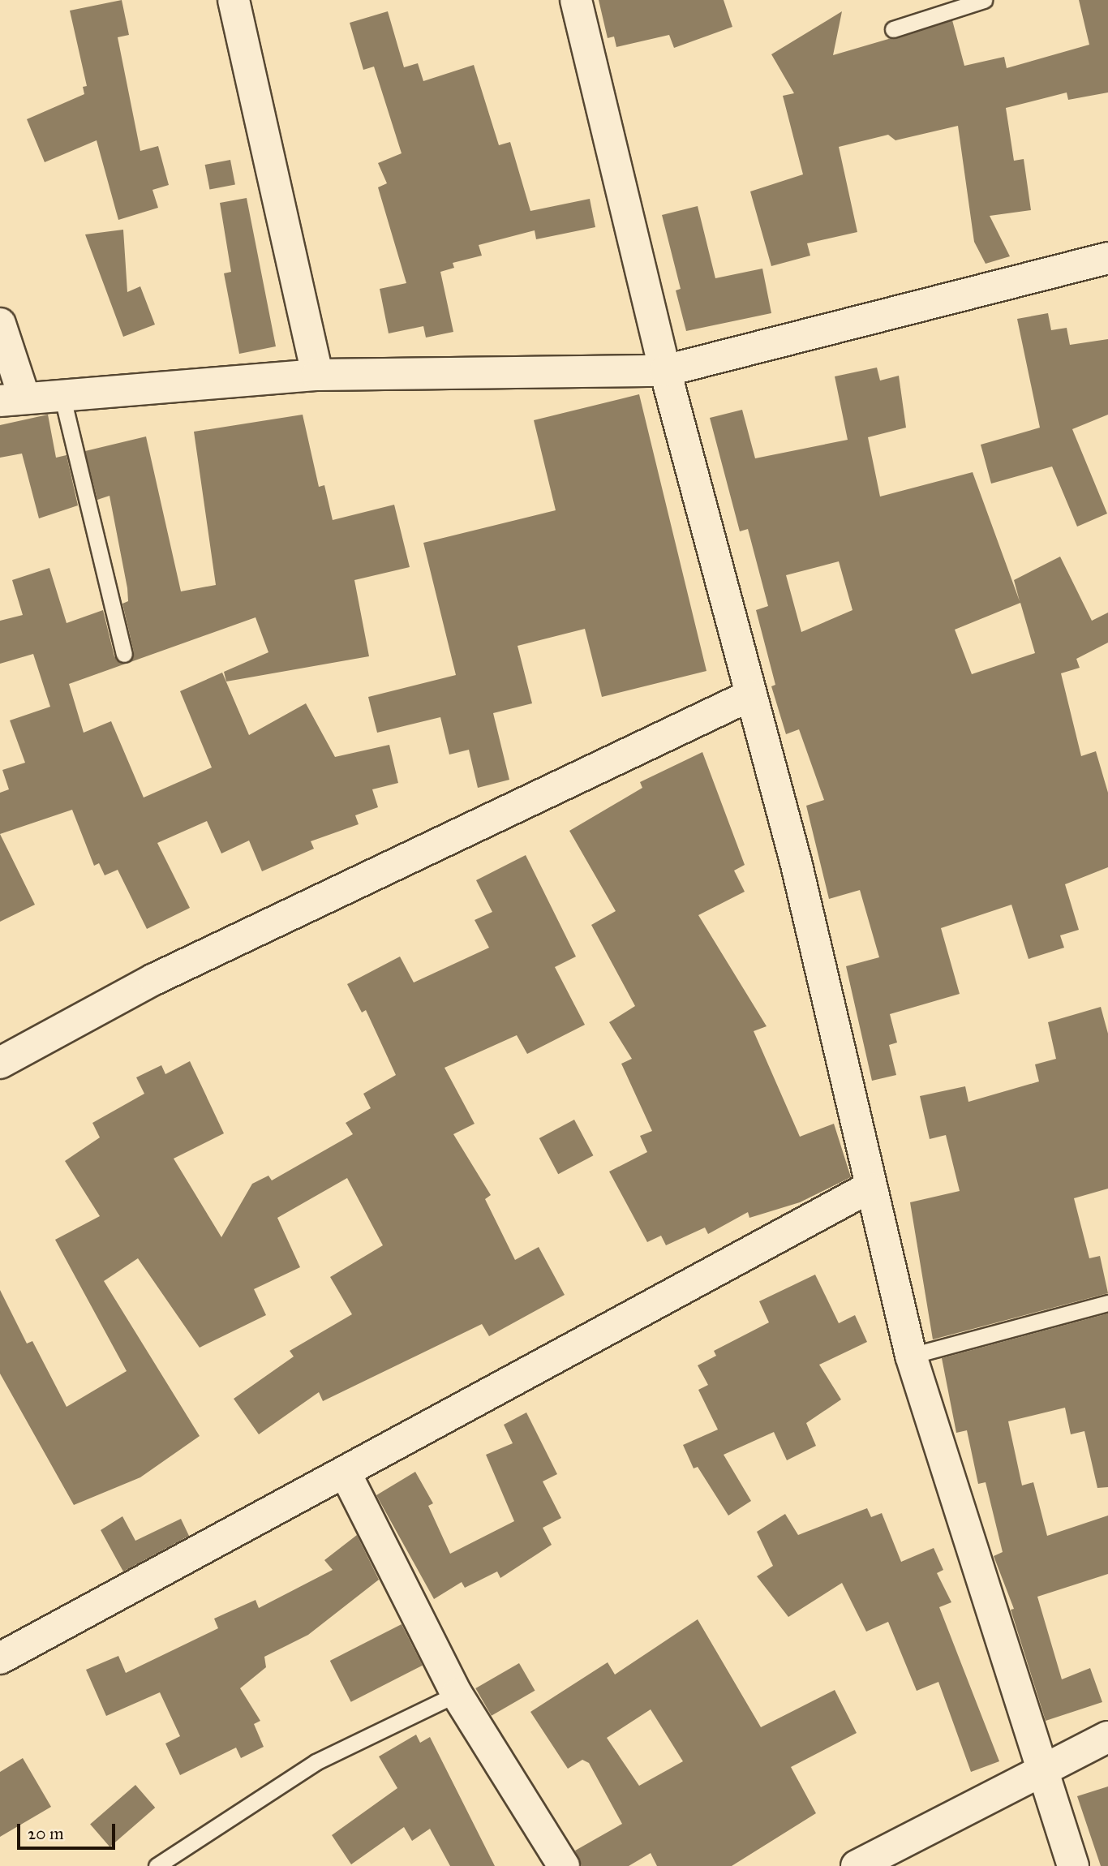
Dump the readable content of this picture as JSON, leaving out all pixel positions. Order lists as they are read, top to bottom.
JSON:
{
  "scale_bar": "20 m"
}
